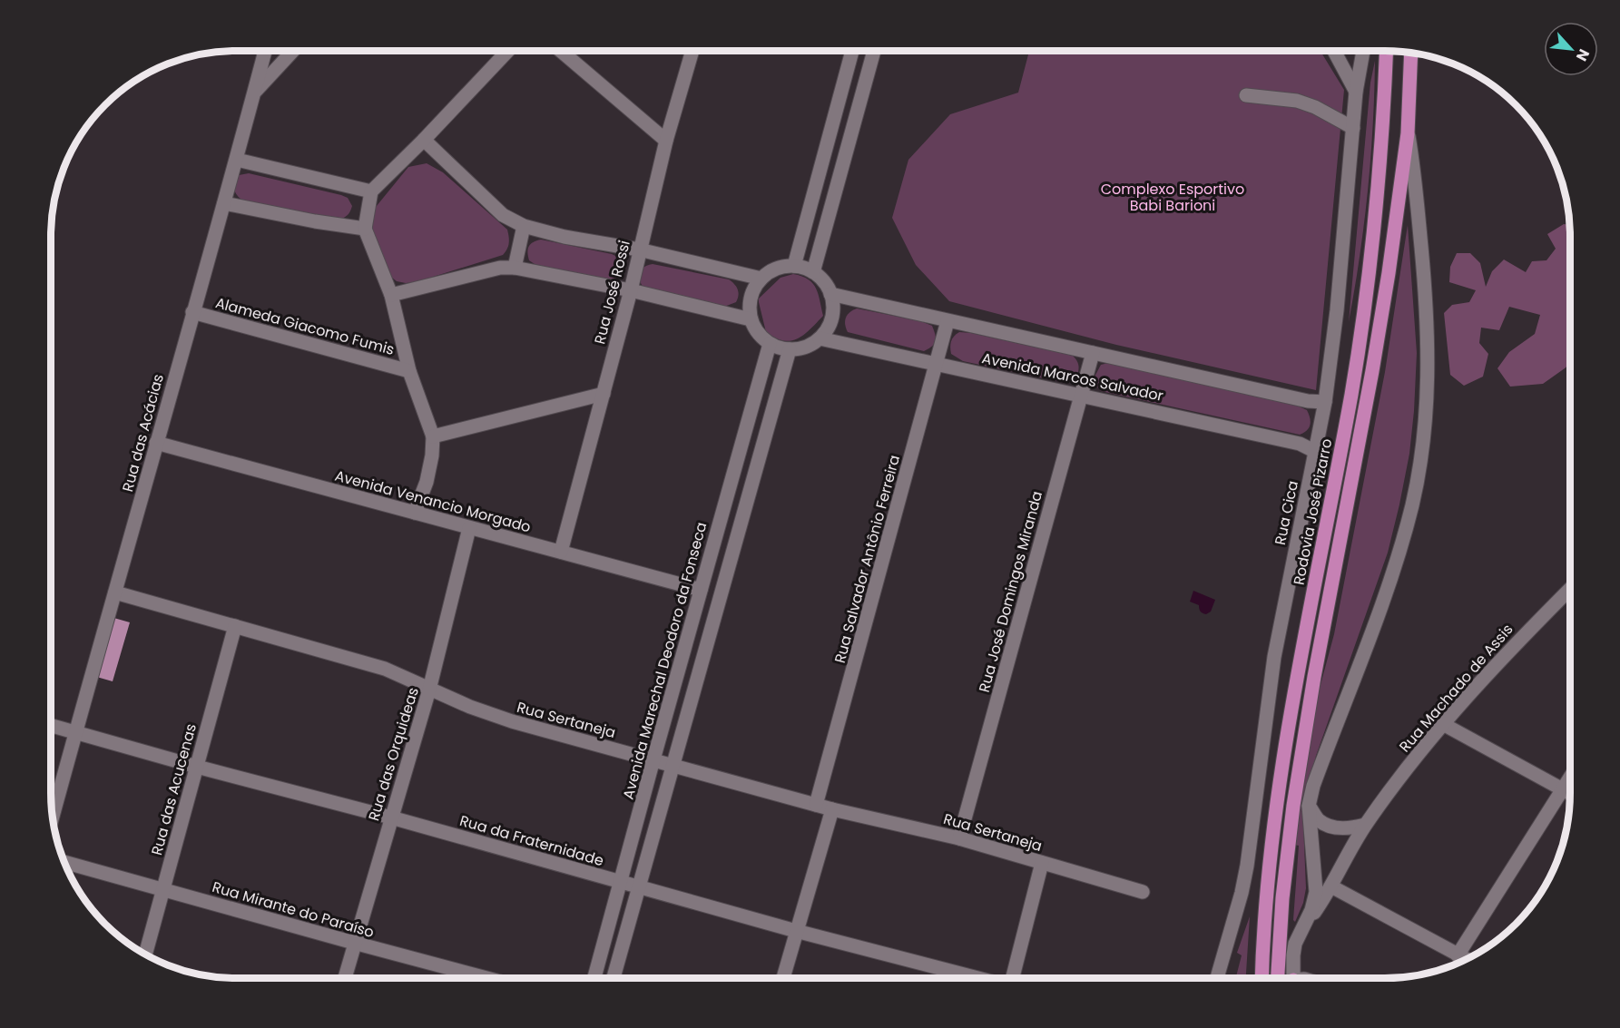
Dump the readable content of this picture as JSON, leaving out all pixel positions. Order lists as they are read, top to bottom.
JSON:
{
  "streets": {
    "main road": ["Rodovia José Pizarro"],
    "street": [
      "Rua José Rossi",
      "Alameda Giacomo Fumis",
      "Avenida Marcos Salvador",
      "Rua das Acácias",
      "Avenida Venancio Morgado",
      "Rua Cica",
      "Rua Salvador Antônio Ferreira",
      "Rua José Domingos Miranda",
      "Avenida Marechal Deodoro da Fonseca",
      "Rua Machado de Assis",
      "Rua Sertaneja",
      "Rua das Orquideas",
      "Rua das Acucenas",
      "Rua da Fraternidade",
      "Rua Mirante do Paraíso"
    ]
  },
  "crossings": [
    ["Rua José Rossi", "Avenida Venancio Morgado"],
    ["Alameda Giacomo Fumis", "Rua das Acácias"],
    ["Avenida Marcos Salvador", "Rua Cica"],
    ["Avenida Marcos Salvador", "Rua Salvador Antônio Ferreira"],
    ["Avenida Marcos Salvador", "Rua José Domingos Miranda"],
    ["Avenida Marcos Salvador", "Avenida Marechal Deodoro da Fonseca"],
    ["Rua das Acácias", "Avenida Venancio Morgado"],
    ["Rua das Acácias", "Rua Sertaneja"],
    ["Rua das Acácias", "Rua da Fraternidade"],
    ["Avenida Venancio Morgado", "Avenida Marechal Deodoro da Fonseca"],
    ["Avenida Venancio Morgado", "Rua das Orquideas"],
    ["Rua Salvador Antônio Ferreira", "Rua Sertaneja"],
    ["Rua José Domingos Miranda", "Rua Sertaneja"],
    ["Avenida Marechal Deodoro da Fonseca", "Rua Sertaneja"],
    ["Avenida Marechal Deodoro da Fonseca", "Rua da Fraternidade"],
    ["Rua Sertaneja", "Rua das Orquideas"],
    ["Rua Sertaneja", "Rua das Acucenas"],
    ["Rua das Orquideas", "Rua da Fraternidade"],
    ["Rua das Orquideas", "Rua Mirante do Paraíso"],
    ["Rua das Acucenas", "Rua da Fraternidade"],
    ["Rua das Acucenas", "Rua Mirante do Paraíso"]
  ],
  "parks": ["Complexo Esportivo Babi Barioni"],
  "north": "bottom right"
}
